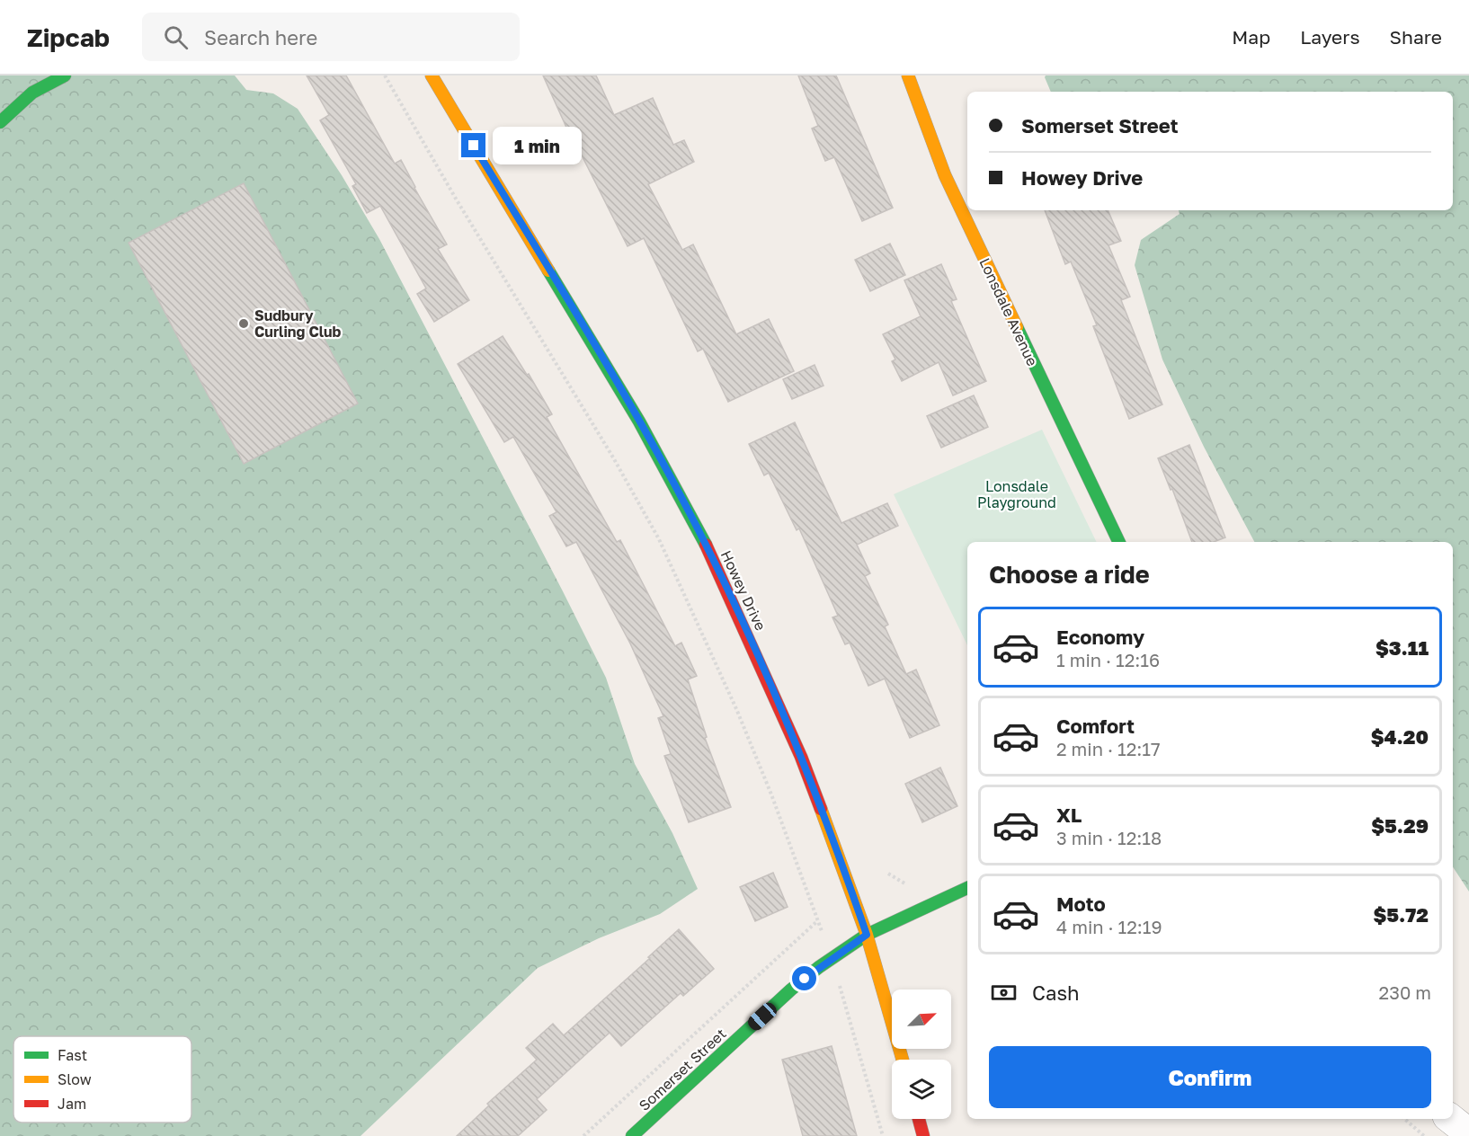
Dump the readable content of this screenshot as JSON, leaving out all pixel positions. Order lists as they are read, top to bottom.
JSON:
{
  "streets": {
    "main road": ["Lonsdale Avenue", "Howey Drive", "Somerset Street"]
  },
  "crossings": [
    ["Howey Drive", "Somerset Street"]
  ],
  "parks": ["Lonsdale Playground"],
  "places": ["Sudbury Curling Club"],
  "legend": ["Fast", "Slow", "Jam"],
  "north": "top right",
  "page": {
    "header": "Zipcab",
    "search": "Search here",
    "nav": ["Map", "Layers", "Share"],
    "banner": ["Somerset Street", "Howey Drive"],
    "bubble": "1 min",
    "heading": "Choose a ride",
    "list": [
      {
        "name": "Economy",
        "note": "1 min · 12:16",
        "value": "$3.11"
      },
      {
        "name": "Comfort",
        "note": "2 min · 12:17",
        "value": "$4.20"
      },
      {
        "name": "XL",
        "note": "3 min · 12:18",
        "value": "$5.29"
      },
      {
        "name": "Moto",
        "note": "4 min · 12:19",
        "value": "$5.72"
      }
    ],
    "pay": ["Cash", "230 m"],
    "buttons": "Confirm"
  }
}
